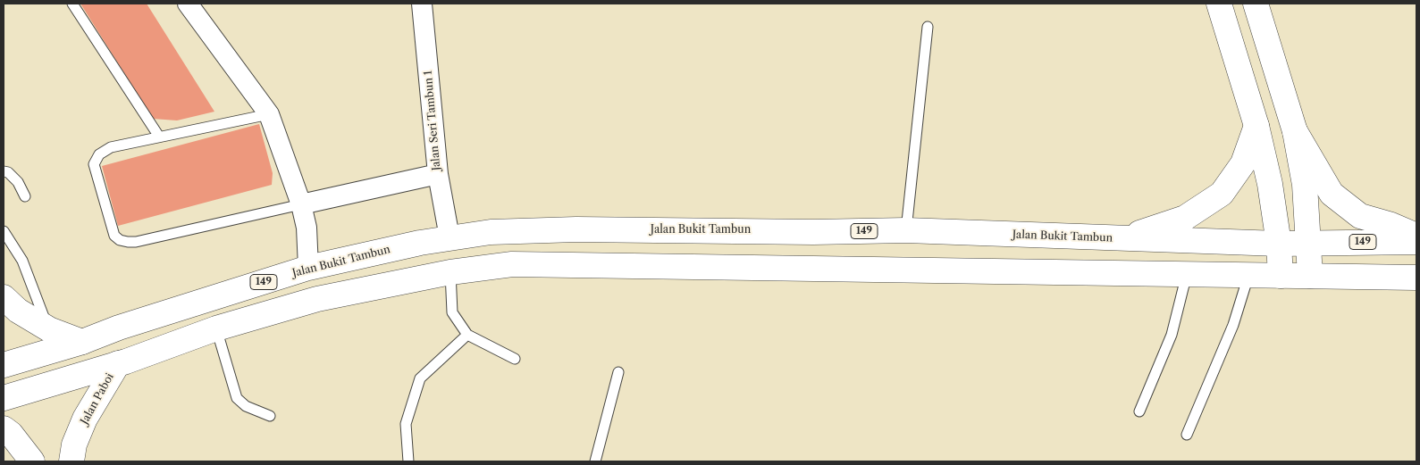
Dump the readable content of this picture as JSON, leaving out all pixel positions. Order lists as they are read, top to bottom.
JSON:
{
  "streets": {
    "main road": ["Jalan Bukit Tambun", "149", "Jalan Paboi"],
    "street": ["Jalan Seri Tambun 1"]
  },
  "crossings": [
    ["Jalan Seri Tambun 1", "Jalan Bukit Tambun"]
  ]
}
